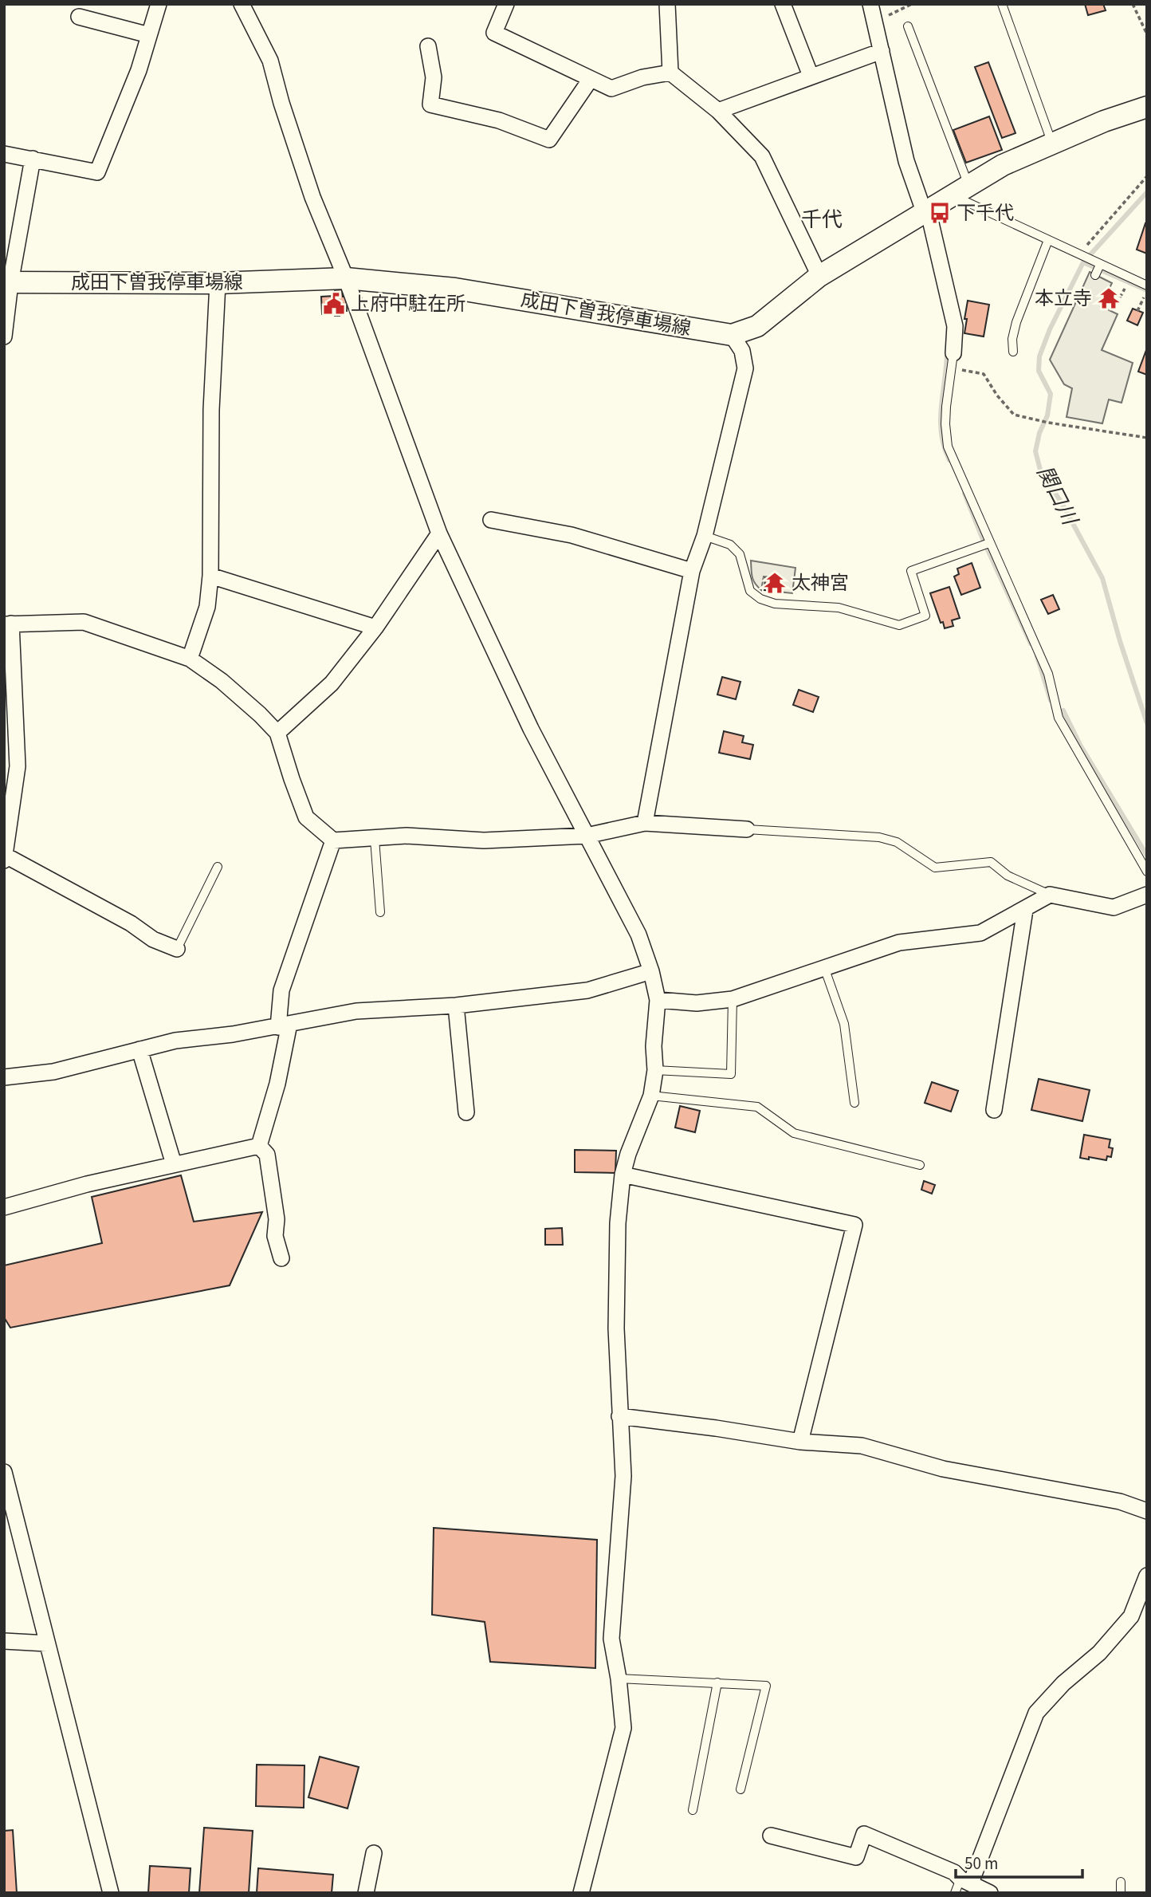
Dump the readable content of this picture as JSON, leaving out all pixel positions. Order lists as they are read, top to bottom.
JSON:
{
  "streets": {
    "main road": ["成田下曽我停車場線"]
  },
  "districts": ["千代"],
  "water": ["関口川"],
  "places": {
    "bus stop": ["下千代"],
    "temple": ["本立寺", "太神宮"],
    "public building": ["上府中駐在所"]
  },
  "scale_bar": "50 m"
}
